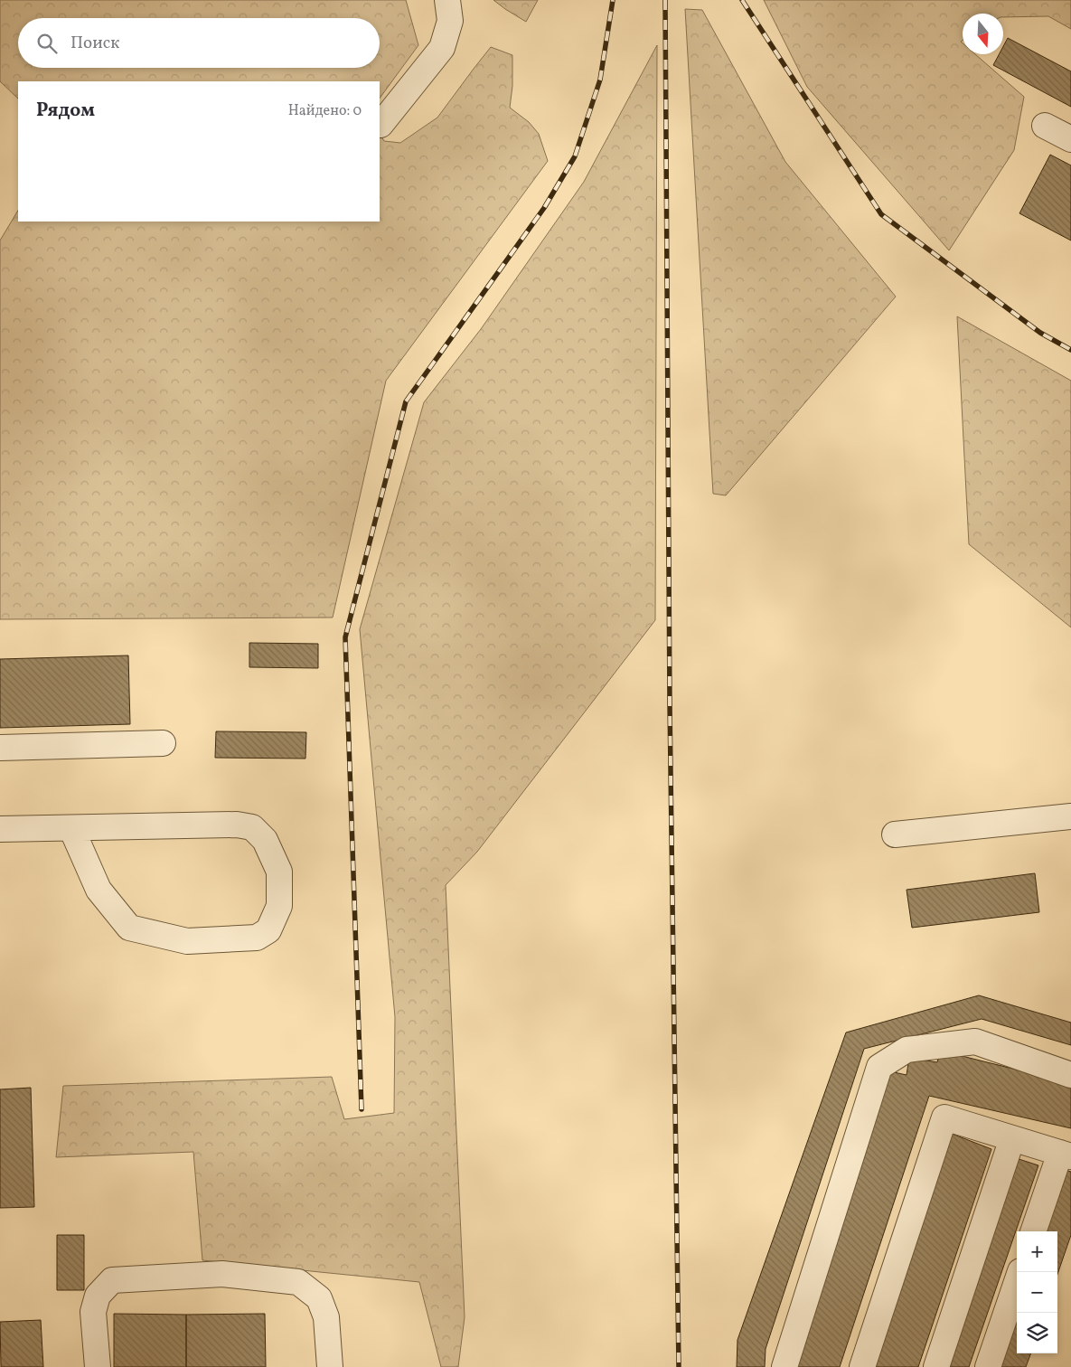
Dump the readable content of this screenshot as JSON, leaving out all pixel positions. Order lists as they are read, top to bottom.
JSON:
{
  "north": "bottom",
  "page": {
    "search": "Поиск",
    "heading": ["Рядом", "Найдено: 0"],
    "map_buttons": ["+", "−"]
  }
}
